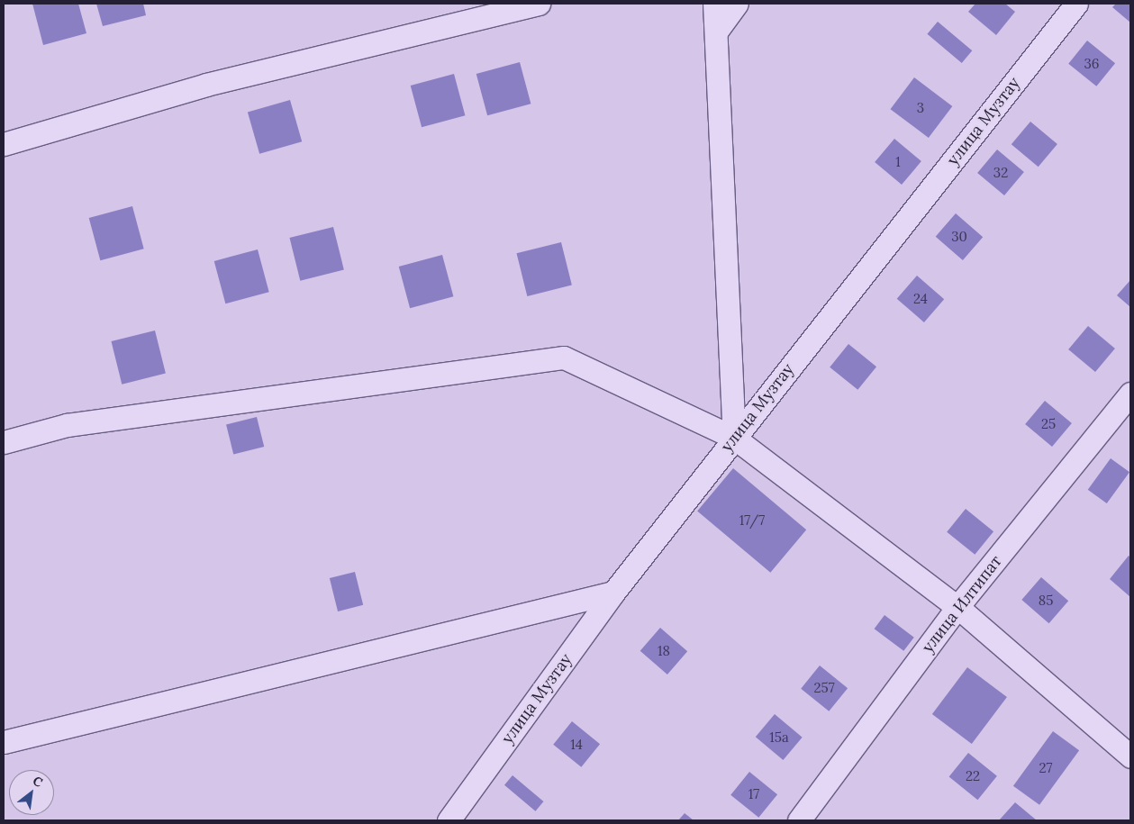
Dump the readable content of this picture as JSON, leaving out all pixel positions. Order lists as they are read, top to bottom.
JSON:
{
  "streets": {
    "street": ["улица Музтау", "улица Илтипат"]
  },
  "house_numbers": [
    "36",
    "3",
    "1",
    "32",
    "30",
    "24",
    "25",
    "17/7",
    "85",
    "18",
    "257",
    "15а",
    "14",
    "27",
    "22",
    "17"
  ],
  "north": "top right"
}
